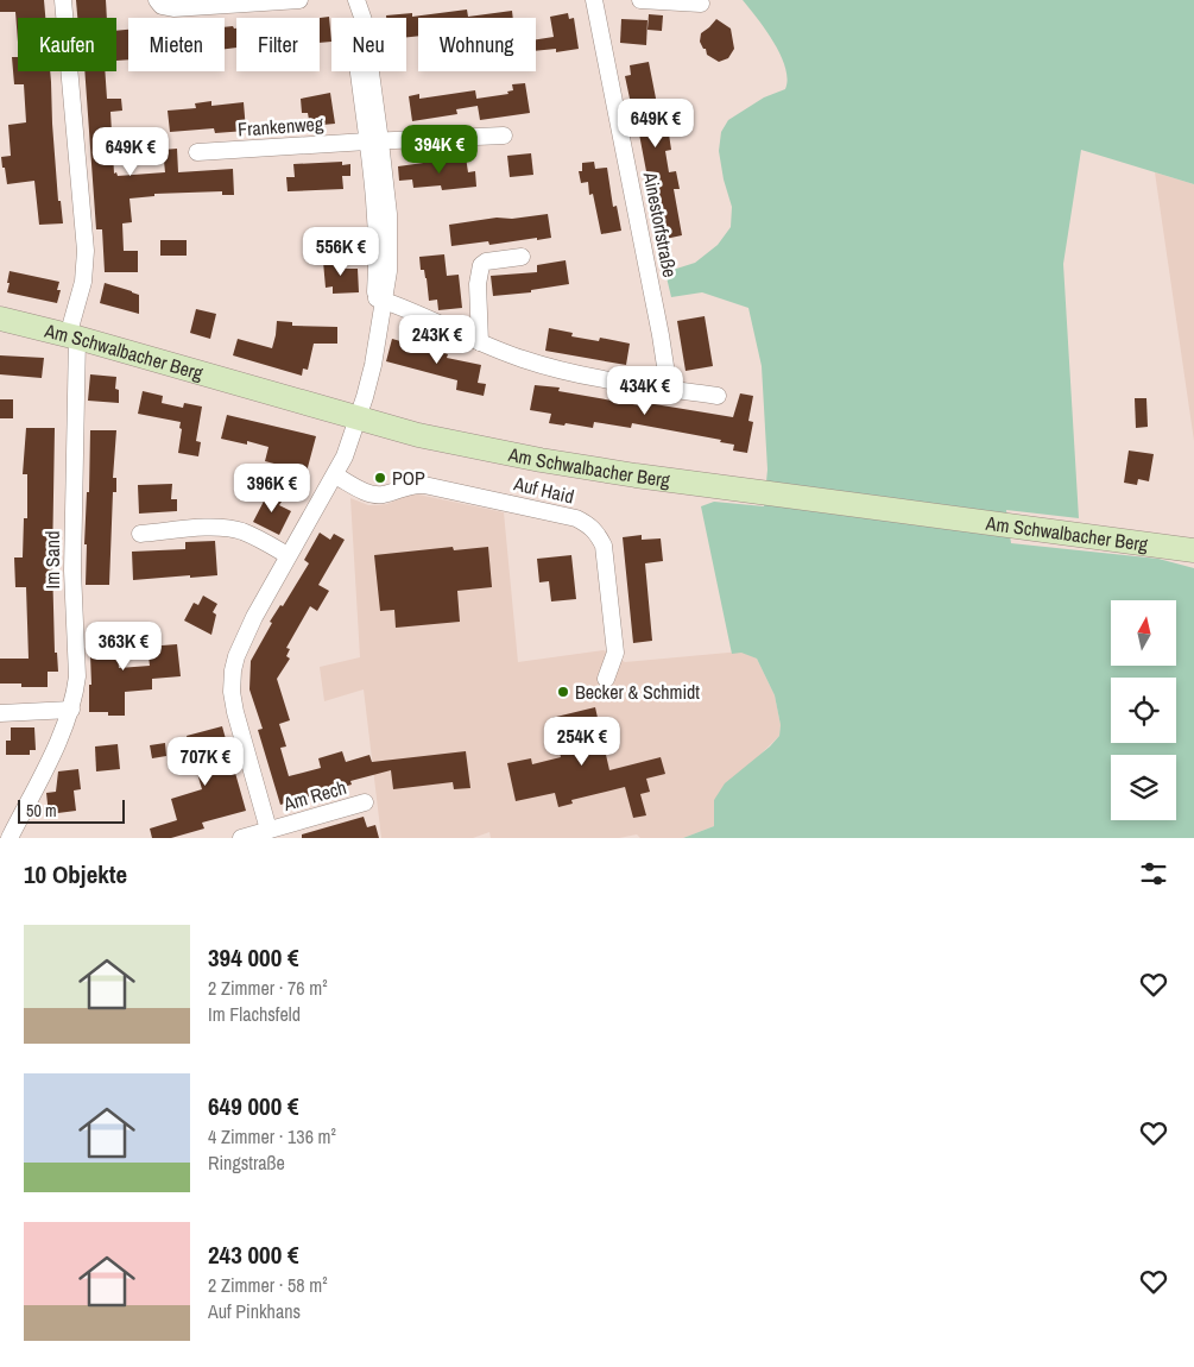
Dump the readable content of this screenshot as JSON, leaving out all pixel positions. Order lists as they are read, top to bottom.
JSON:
{
  "streets": {
    "main road": ["Am Schwalbacher Berg"],
    "street": [
      "Frankenweg",
      "Ainestorfstraße",
      "Auf Haid",
      "Im Sand",
      "Am Rech"
    ]
  },
  "crossings": [
    ["Am Schwalbacher Berg", "Im Sand"]
  ],
  "places": ["POP", "Becker & Schmidt"],
  "scale_bar": "50 m",
  "north": "top",
  "page": {
    "chip": [
      "Kaufen",
      "Mieten",
      "Filter",
      "Neu",
      "Wohnung"
    ],
    "price": [
      "649K €",
      "394K €",
      "649K €",
      "556K €",
      "243K €",
      "434K €",
      "396K €",
      "363K €",
      "254K €",
      "707K €"
    ],
    "scale": "50 m",
    "heading": "10 Objekte",
    "list": [
      {
        "name": "394 000 €",
        "note": "2 Zimmer · 76 m² · Im Flachsfeld"
      },
      {
        "name": "649 000 €",
        "note": "4 Zimmer · 136 m² · Ringstraße"
      },
      {
        "name": "243 000 €",
        "note": "2 Zimmer · 58 m² · Auf Pinkhans"
      }
    ]
  }
}
